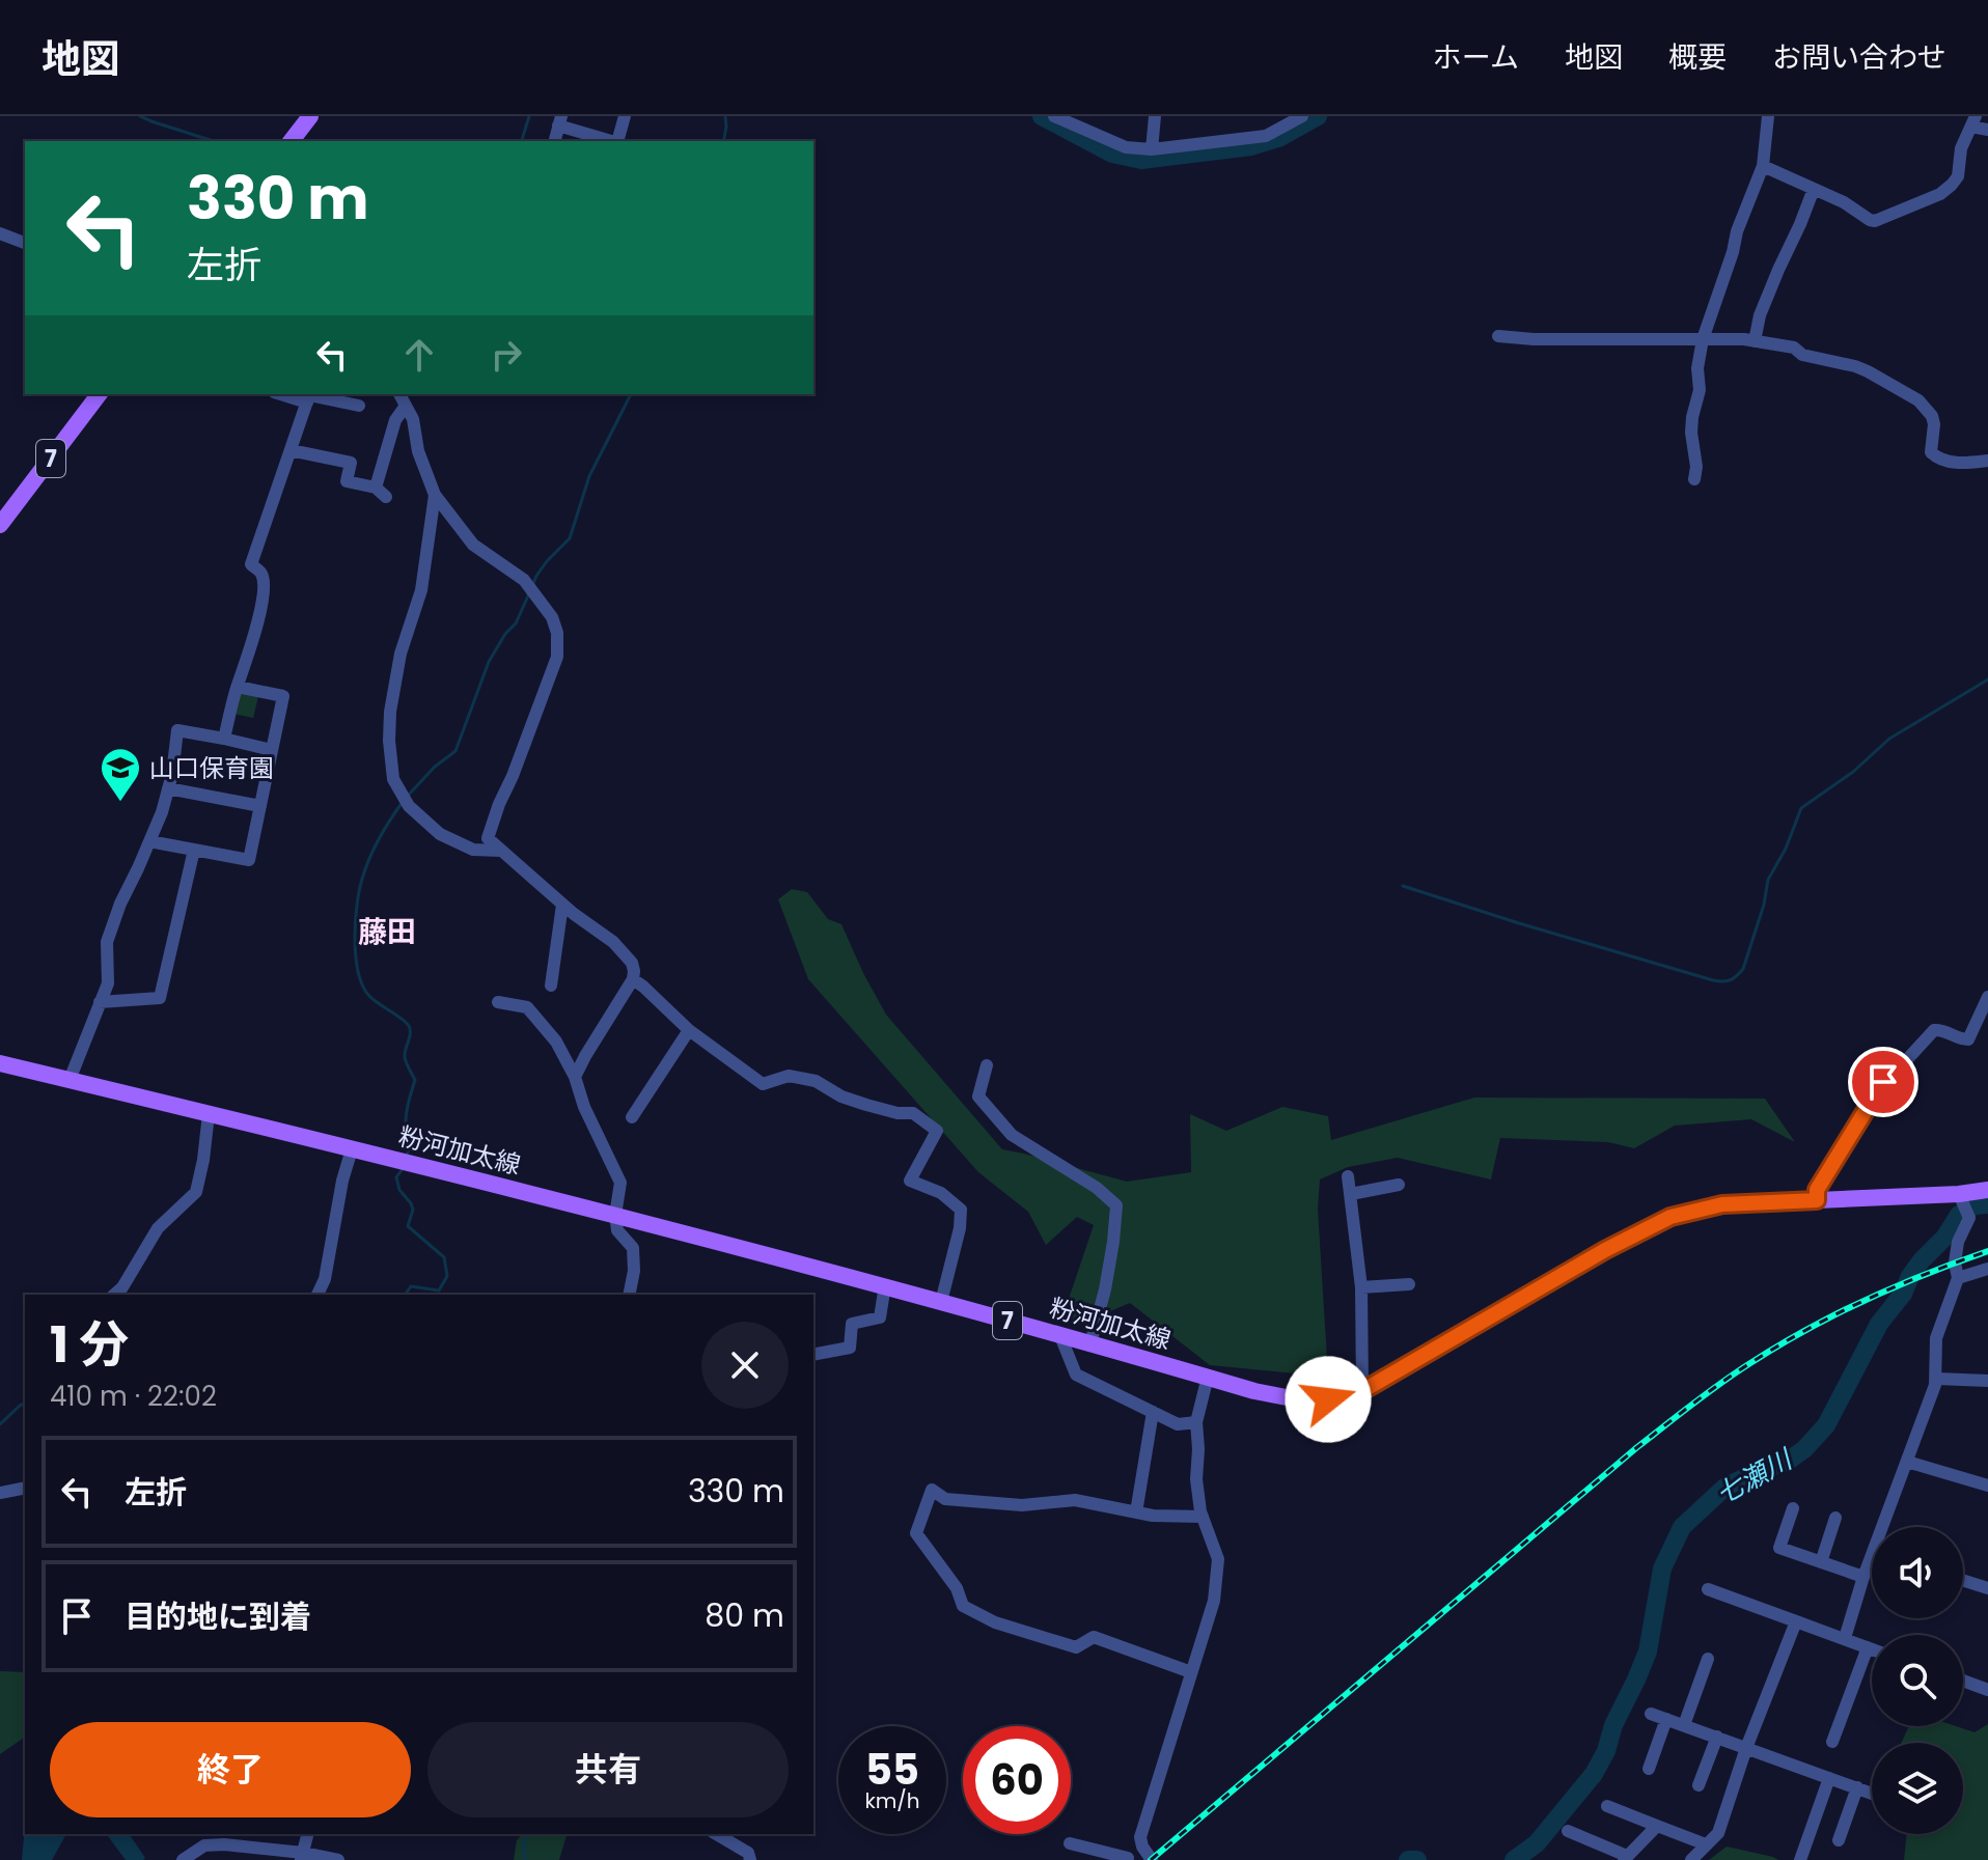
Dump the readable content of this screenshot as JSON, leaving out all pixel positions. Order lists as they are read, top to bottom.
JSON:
{
  "streets": {
    "main road": ["7", "粉河加太線"]
  },
  "districts": ["藤田"],
  "water": ["七瀬川"],
  "places": {
    "school or university": ["山口保育園"]
  },
  "page": {
    "header": "地図",
    "nav": [
      "ホーム",
      "地図",
      "概要",
      "お問い合わせ"
    ],
    "turn": ["330 m", "左折"],
    "heading": ["1 分", "410 m · 22:02"],
    "list": [
      {
        "name": "左折",
        "value": "330 m"
      },
      {
        "name": "目的地に到着",
        "value": "80 m"
      }
    ],
    "buttons": ["終了", "共有"],
    "speed": "55 km/h",
    "limit": "60"
  }
}
